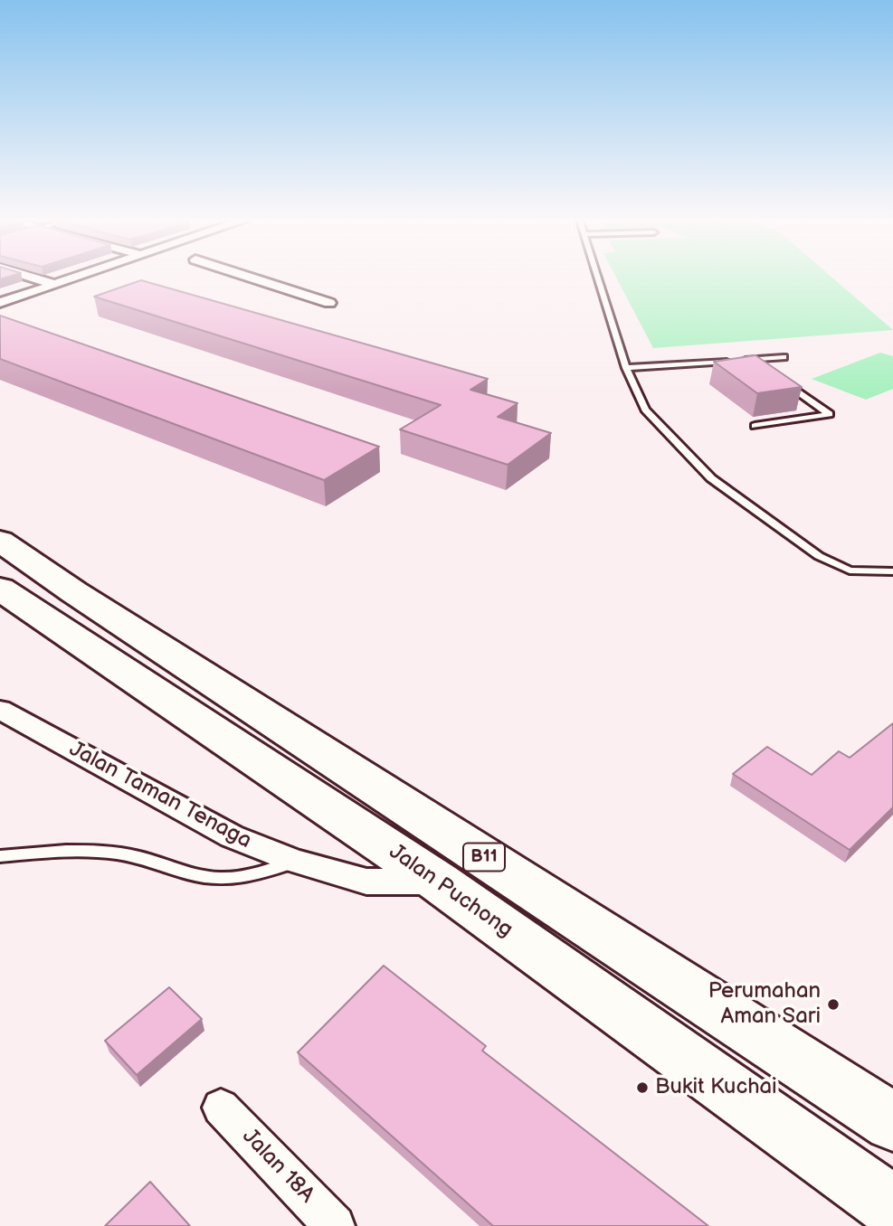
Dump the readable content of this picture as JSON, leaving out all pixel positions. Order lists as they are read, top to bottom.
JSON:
{
  "streets": {
    "main road": ["B11", "Jalan Puchong"],
    "street": ["Jalan Taman Tenaga", "Jalan 18A"]
  },
  "crossings": [
    ["Jalan Taman Tenaga", "Jalan Puchong"]
  ],
  "places": ["Perumahan Aman Sari", "Bukit Kuchai"]
}
